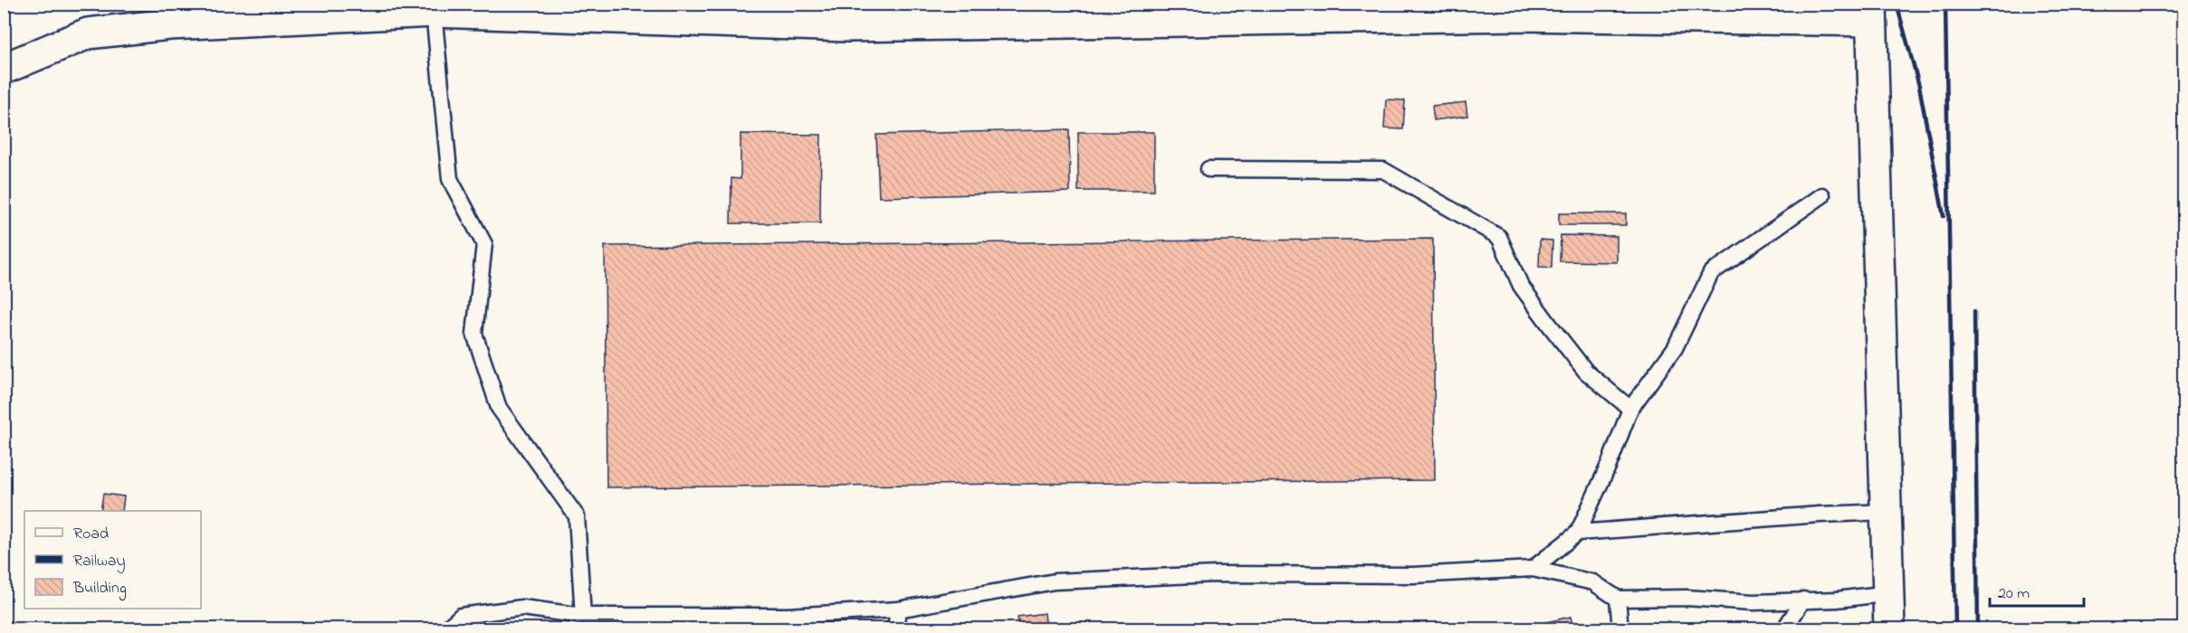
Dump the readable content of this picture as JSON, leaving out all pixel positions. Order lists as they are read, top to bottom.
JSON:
{
  "legend": ["Road", "Railway", "Building"],
  "scale_bar": "20 m"
}
